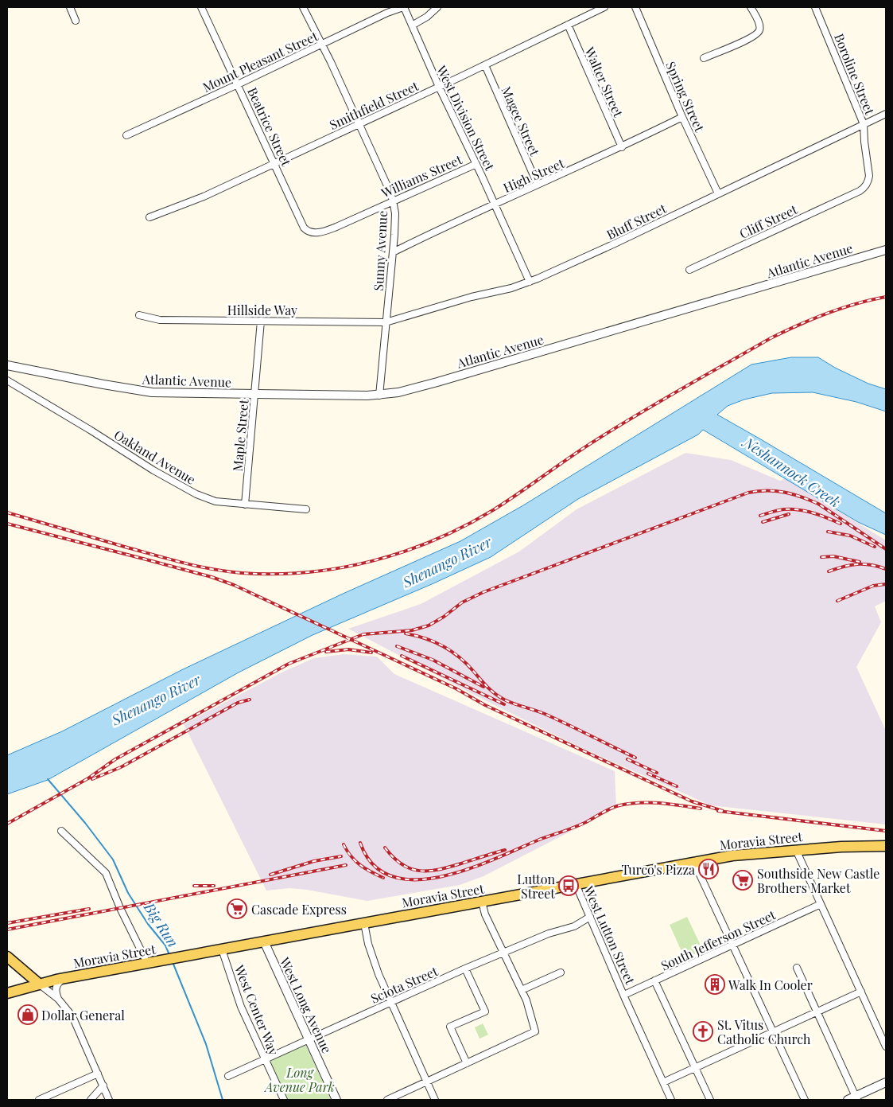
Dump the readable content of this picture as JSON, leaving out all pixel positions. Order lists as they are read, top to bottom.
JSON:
{
  "streets": {
    "main road": ["Moravia Street"],
    "street": [
      "Mount Pleasant Street",
      "Boroline Street",
      "Walter Street",
      "Spring Street",
      "Smithfield Street",
      "West Division Street",
      "Magee Street",
      "Beatrice Street",
      "High Street",
      "Williams Street",
      "Bluff Street",
      "Cliff Street",
      "Sunny Avenue",
      "Atlantic Avenue",
      "Hillside Way",
      "Maple Street",
      "Oakland Avenue",
      "West Lutton Street",
      "South Jefferson Street",
      "Sciota Street",
      "West Long Avenue",
      "West Center Way"
    ]
  },
  "crossings": [
    ["Mount Pleasant Street", "West Division Street"],
    ["Mount Pleasant Street", "Beatrice Street"],
    ["Mount Pleasant Street", "Sunny Avenue"],
    ["Boroline Street", "Bluff Street"],
    ["Boroline Street", "Cliff Street"],
    ["Walter Street", "Smithfield Street"],
    ["Walter Street", "High Street"],
    ["Spring Street", "High Street"],
    ["Spring Street", "Bluff Street"],
    ["Smithfield Street", "West Division Street"],
    ["Smithfield Street", "Magee Street"],
    ["Smithfield Street", "Beatrice Street"],
    ["Smithfield Street", "Sunny Avenue"],
    ["West Division Street", "High Street"],
    ["West Division Street", "Williams Street"],
    ["West Division Street", "Bluff Street"],
    ["Magee Street", "High Street"],
    ["Beatrice Street", "Williams Street"],
    ["High Street", "Sunny Avenue"],
    ["Williams Street", "Sunny Avenue"],
    ["Bluff Street", "Sunny Avenue"],
    ["Bluff Street", "Hillside Way"],
    ["Sunny Avenue", "Atlantic Avenue"],
    ["Sunny Avenue", "Hillside Way"],
    ["Atlantic Avenue", "Maple Street"],
    ["Hillside Way", "Maple Street"],
    ["Maple Street", "Oakland Avenue"],
    ["Moravia Street", "West Lutton Street"],
    ["Moravia Street", "West Long Avenue"],
    ["Moravia Street", "West Center Way"],
    ["West Lutton Street", "South Jefferson Street"],
    ["West Lutton Street", "Sciota Street"],
    ["Sciota Street", "West Long Avenue"],
    ["Sciota Street", "West Center Way"]
  ],
  "water": ["Neshannock Creek", "Shenango River", "Big Run"],
  "parks": ["Long Avenue Park"],
  "places": {
    "restaurant": ["Turco's Pizza"],
    "supermarket": ["Southside New Castle Brothers Market", "Cascade Express"],
    "bus stop": ["Lutton Street"],
    "building": ["Walk In Cooler"],
    "shop": ["Dollar General"],
    "church": ["St. Vitus Catholic Church"]
  }
}
